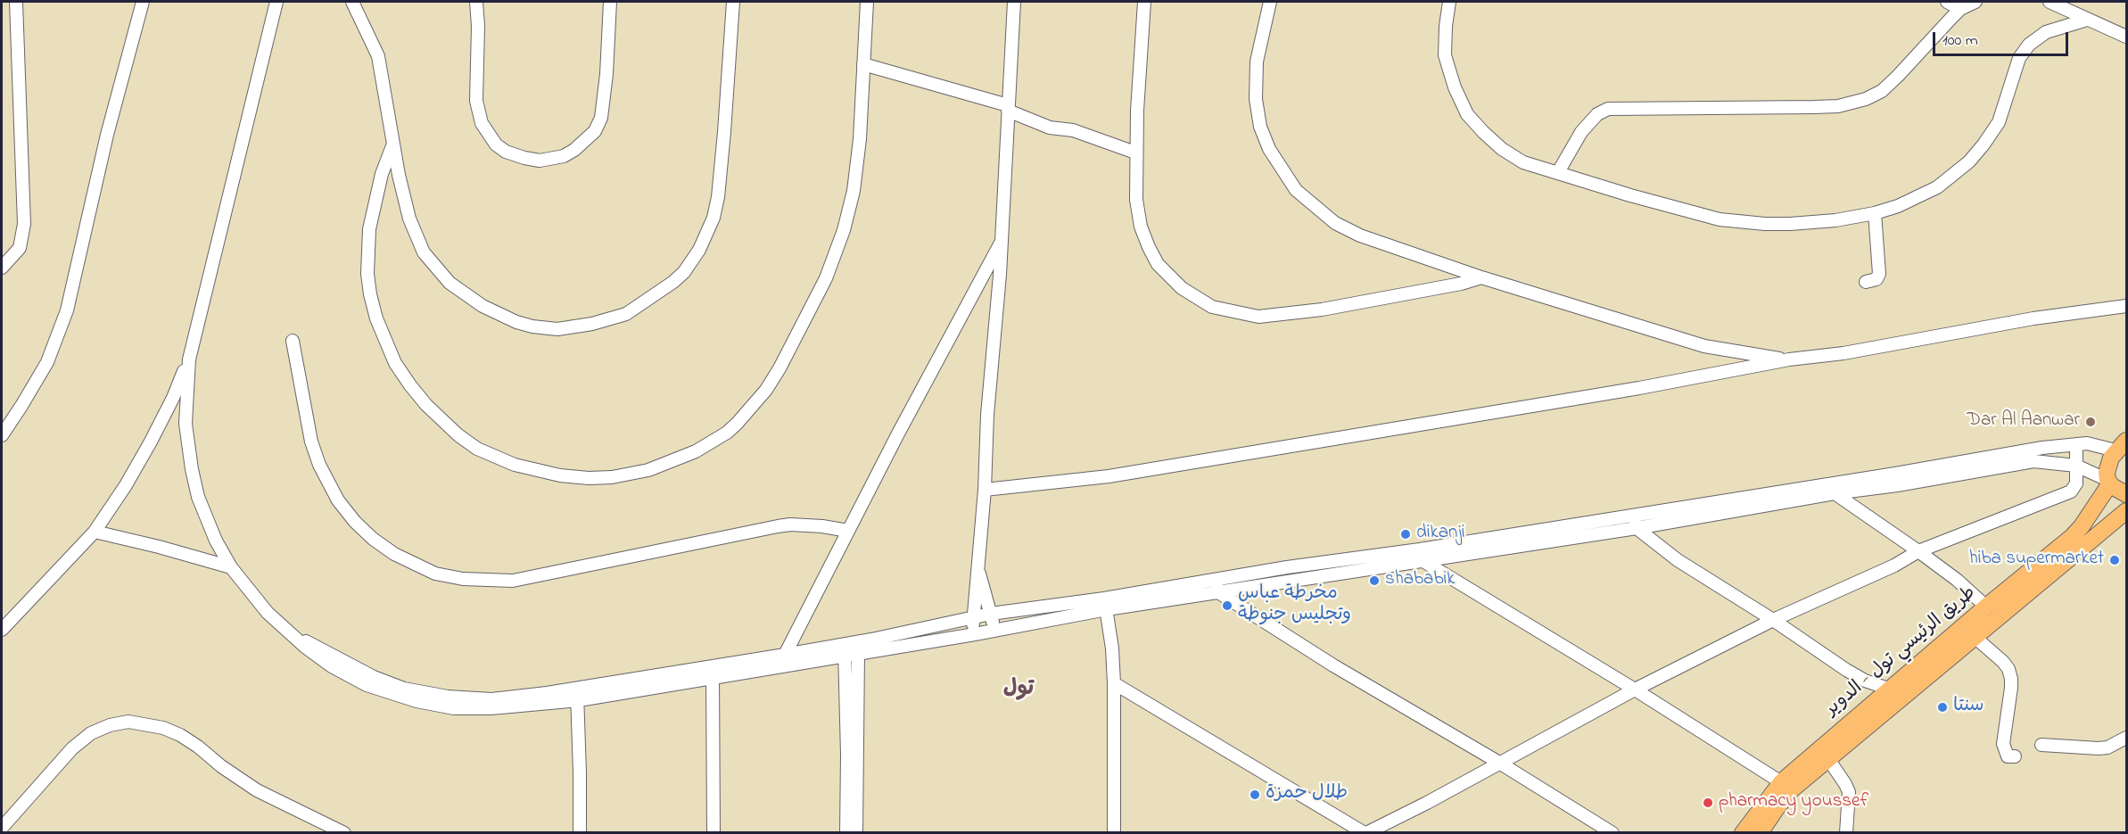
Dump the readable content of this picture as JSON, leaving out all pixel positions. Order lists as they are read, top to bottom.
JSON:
{
  "streets": {
    "main road": ["طريق الرئيسي تول - الدوير"]
  },
  "districts": ["تول"],
  "places": [
    "Dar Al Aanwar",
    "dikanji",
    "hiba supermarket",
    "shababik",
    "مخرطة عباس وتجليس جنوطة",
    "سنتا",
    "طلال حمزة",
    "pharmacy youssef"
  ],
  "scale_bar": "100 m"
}
